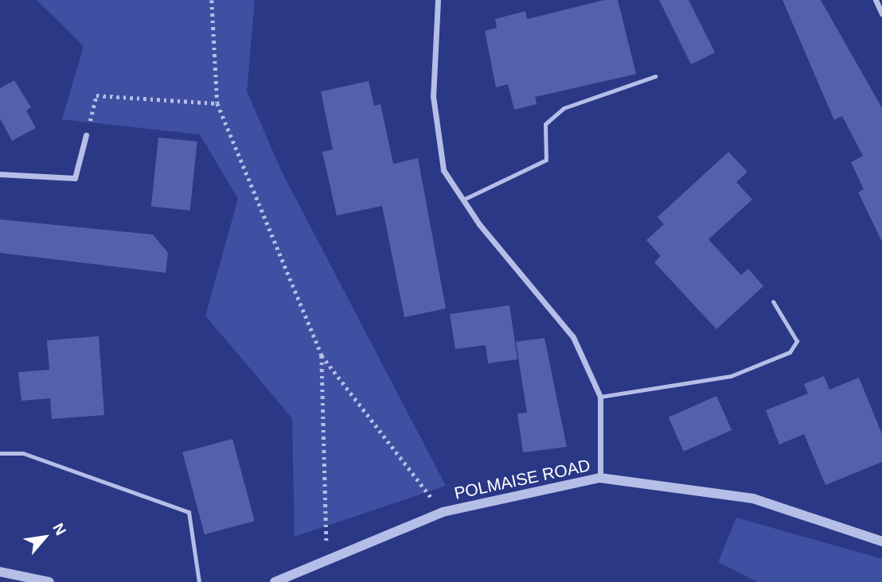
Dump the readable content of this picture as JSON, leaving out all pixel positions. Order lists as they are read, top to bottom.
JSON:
{
  "streets": {
    "street": ["POLMAISE ROAD"]
  },
  "north": "top right"
}
